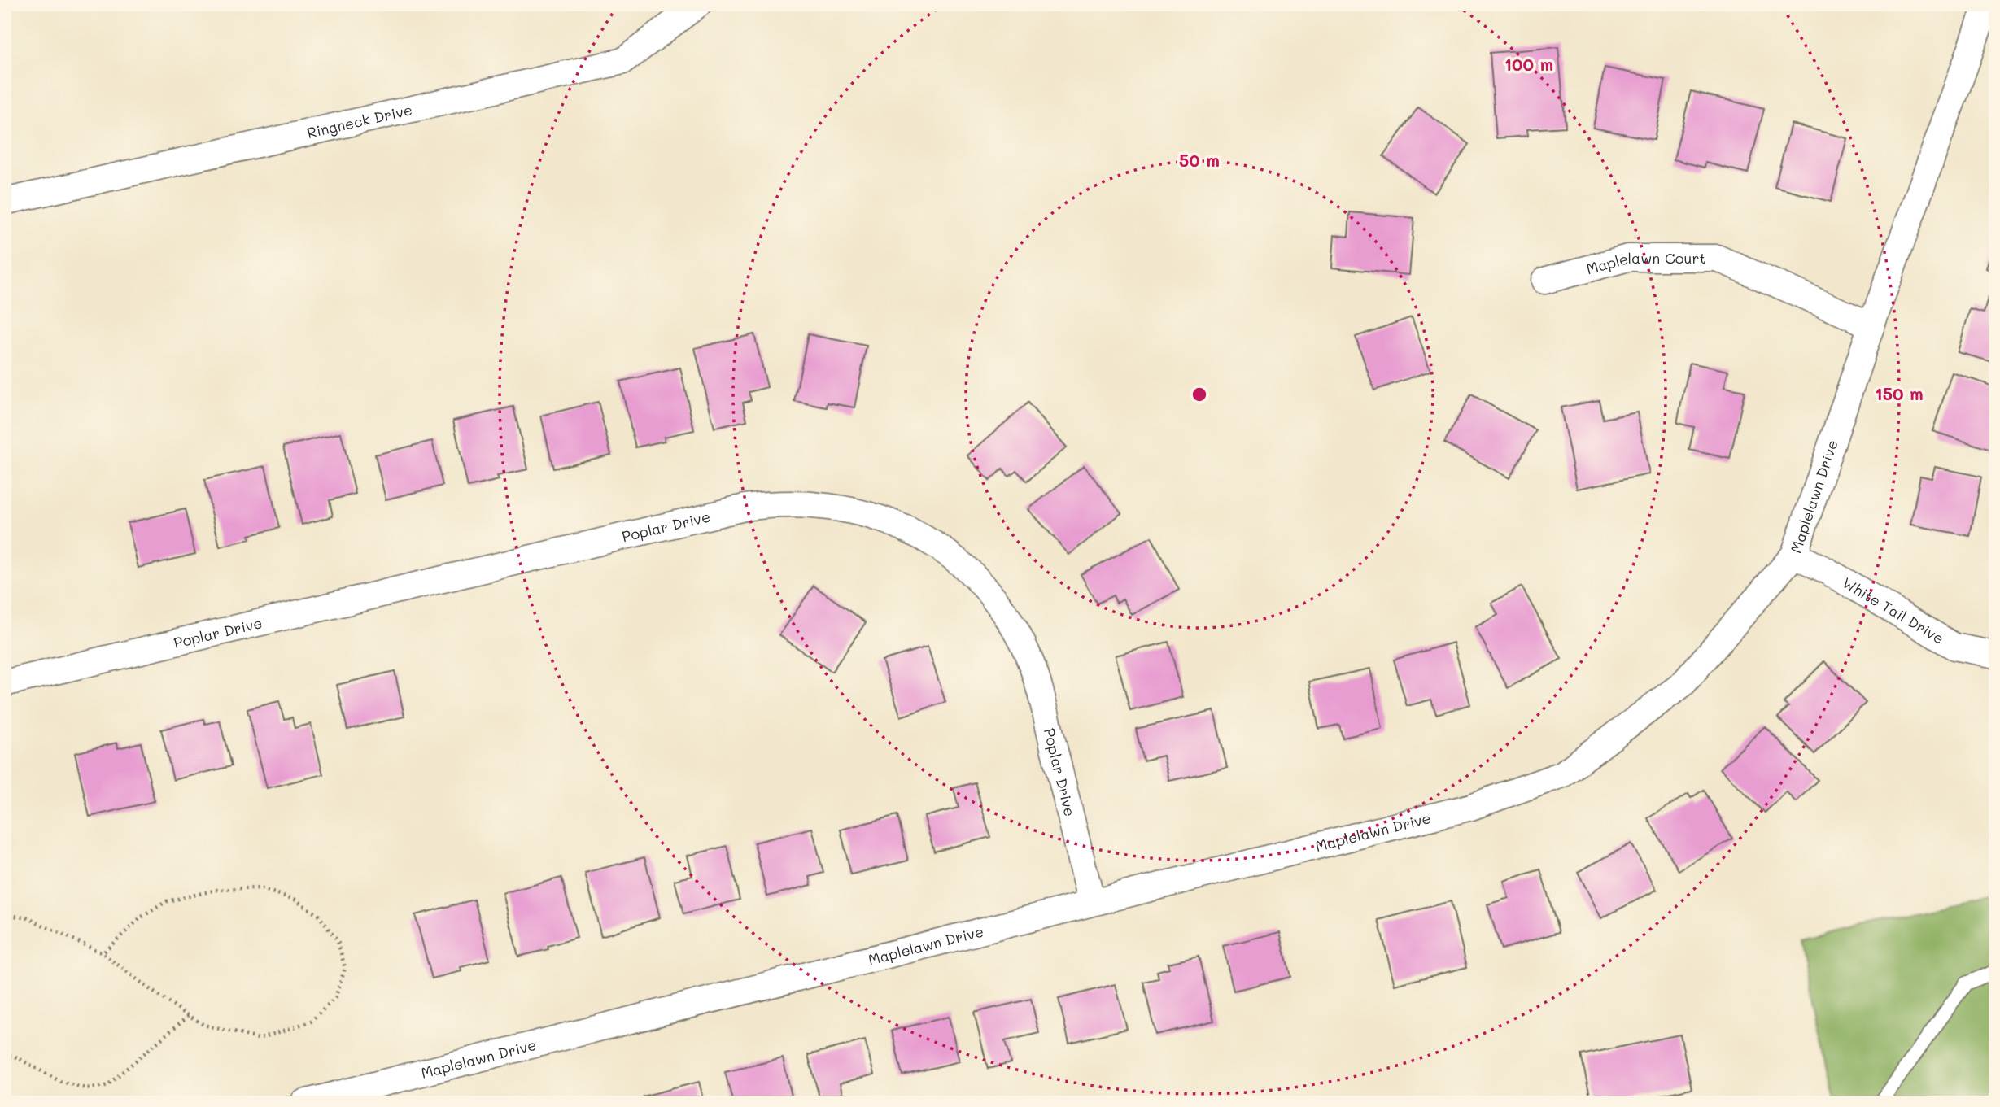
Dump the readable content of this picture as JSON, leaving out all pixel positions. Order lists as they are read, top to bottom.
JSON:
{
  "streets": {
    "street": [
      "Ringneck Drive",
      "Maplelawn Court",
      "Maplelawn Drive",
      "Poplar Drive",
      "White Tail Drive"
    ]
  },
  "crossings": [
    ["Maplelawn Court", "Maplelawn Drive"],
    ["Maplelawn Drive", "Poplar Drive"],
    ["Maplelawn Drive", "White Tail Drive"]
  ],
  "rings": ["100 m", "50 m", "150 m"]
}
